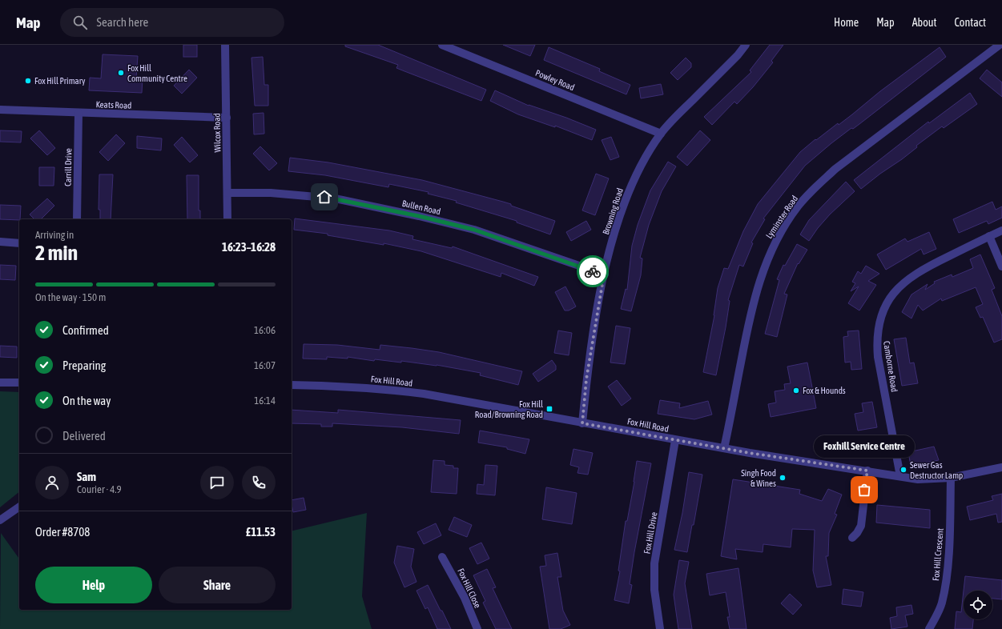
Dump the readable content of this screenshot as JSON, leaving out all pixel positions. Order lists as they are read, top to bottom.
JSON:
{
  "streets": {
    "street": [
      "Powley Road",
      "Keats Road",
      "Wilcox Road",
      "Carrill Drive",
      "Bullen Road",
      "Browning Road",
      "Lyminster Road",
      "Camborne Road",
      "Fox Hill Road",
      "Fox Hill Drive",
      "Fox Hill Crescent",
      "Fox Hill Close"
    ]
  },
  "crossings": [
    ["Powley Road", "Browning Road"],
    ["Keats Road", "Wilcox Road"],
    ["Keats Road", "Carrill Drive"],
    ["Wilcox Road", "Bullen Road"],
    ["Bullen Road", "Browning Road"],
    ["Browning Road", "Fox Hill Road"],
    ["Lyminster Road", "Fox Hill Road"],
    ["Camborne Road", "Fox Hill Road"],
    ["Fox Hill Road", "Fox Hill Drive"],
    ["Fox Hill Road", "Fox Hill Crescent"]
  ],
  "places": {
    "other": [
      "Fox Hill Community Centre",
      "Fox Hill Primary",
      "Fox & Hounds",
      "Sewer Gas Destructor Lamp",
      "Singh Food & Wines",
      "Foxhill Service Centre"
    ],
    "transit": ["Fox Hill Road/Browning Road"]
  },
  "page": {
    "header": "Map",
    "search": "Search here",
    "nav": [
      "Home",
      "Map",
      "About",
      "Contact"
    ],
    "heading": ["2 min", "Arriving in", "16:23–16:28"],
    "panel": [
      "Sam",
      "Courier · 4.9",
      "Order #8708",
      "£11.53"
    ],
    "bar": "On the way · 150 m",
    "list": [
      ["Confirmed", "16:06"],
      ["Preparing", "16:07"],
      ["On the way", "16:14"],
      "Delivered"
    ],
    "bubble": "Foxhill Service Centre",
    "buttons": ["Help", "Share"]
  }
}
